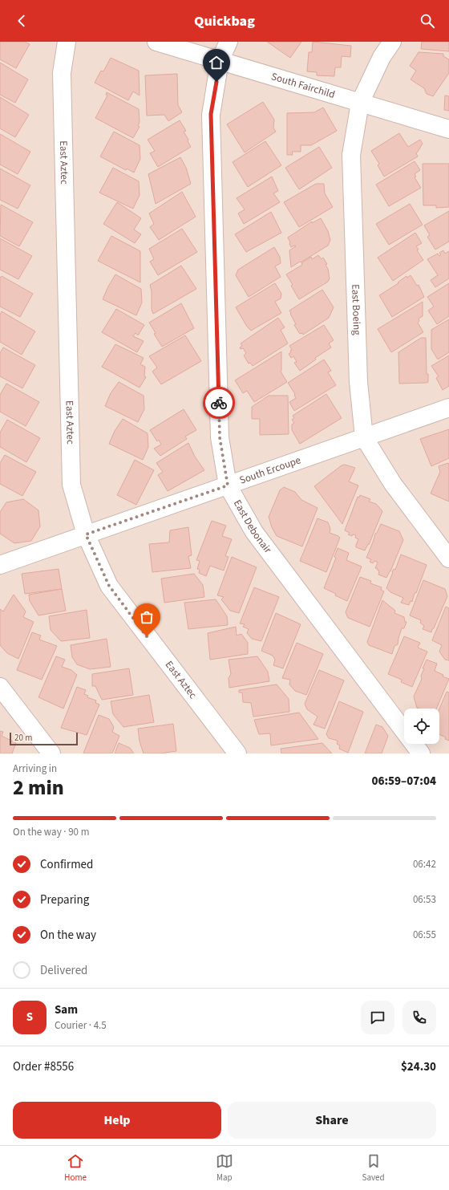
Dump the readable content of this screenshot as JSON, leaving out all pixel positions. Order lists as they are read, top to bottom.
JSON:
{
  "streets": {
    "lane": [
      "South Fairchild",
      "East Aztec",
      "East Boeing",
      "South Ercoupe",
      "East Debonair"
    ]
  },
  "crossings": [
    ["South Fairchild", "East Boeing"],
    ["South Fairchild", "East Debonair"],
    ["East Aztec", "South Ercoupe"],
    ["East Boeing", "South Ercoupe"],
    ["South Ercoupe", "East Debonair"]
  ],
  "scale_bar": "20 m",
  "page": {
    "header": "Quickbag",
    "scale": "20 m",
    "heading": ["2 min", "Arriving in", "06:59–07:04"],
    "panel": [
      "Sam",
      "Courier · 4.5",
      "Order #8556",
      "$24.30"
    ],
    "bar": "On the way · 90 m",
    "list": [
      ["Confirmed", "06:42"],
      ["Preparing", "06:53"],
      ["On the way", "06:55"],
      "Delivered"
    ],
    "round": "S",
    "buttons": ["Help", "Share"],
    "tabs": ["Home", "Map", "Saved"]
  }
}
